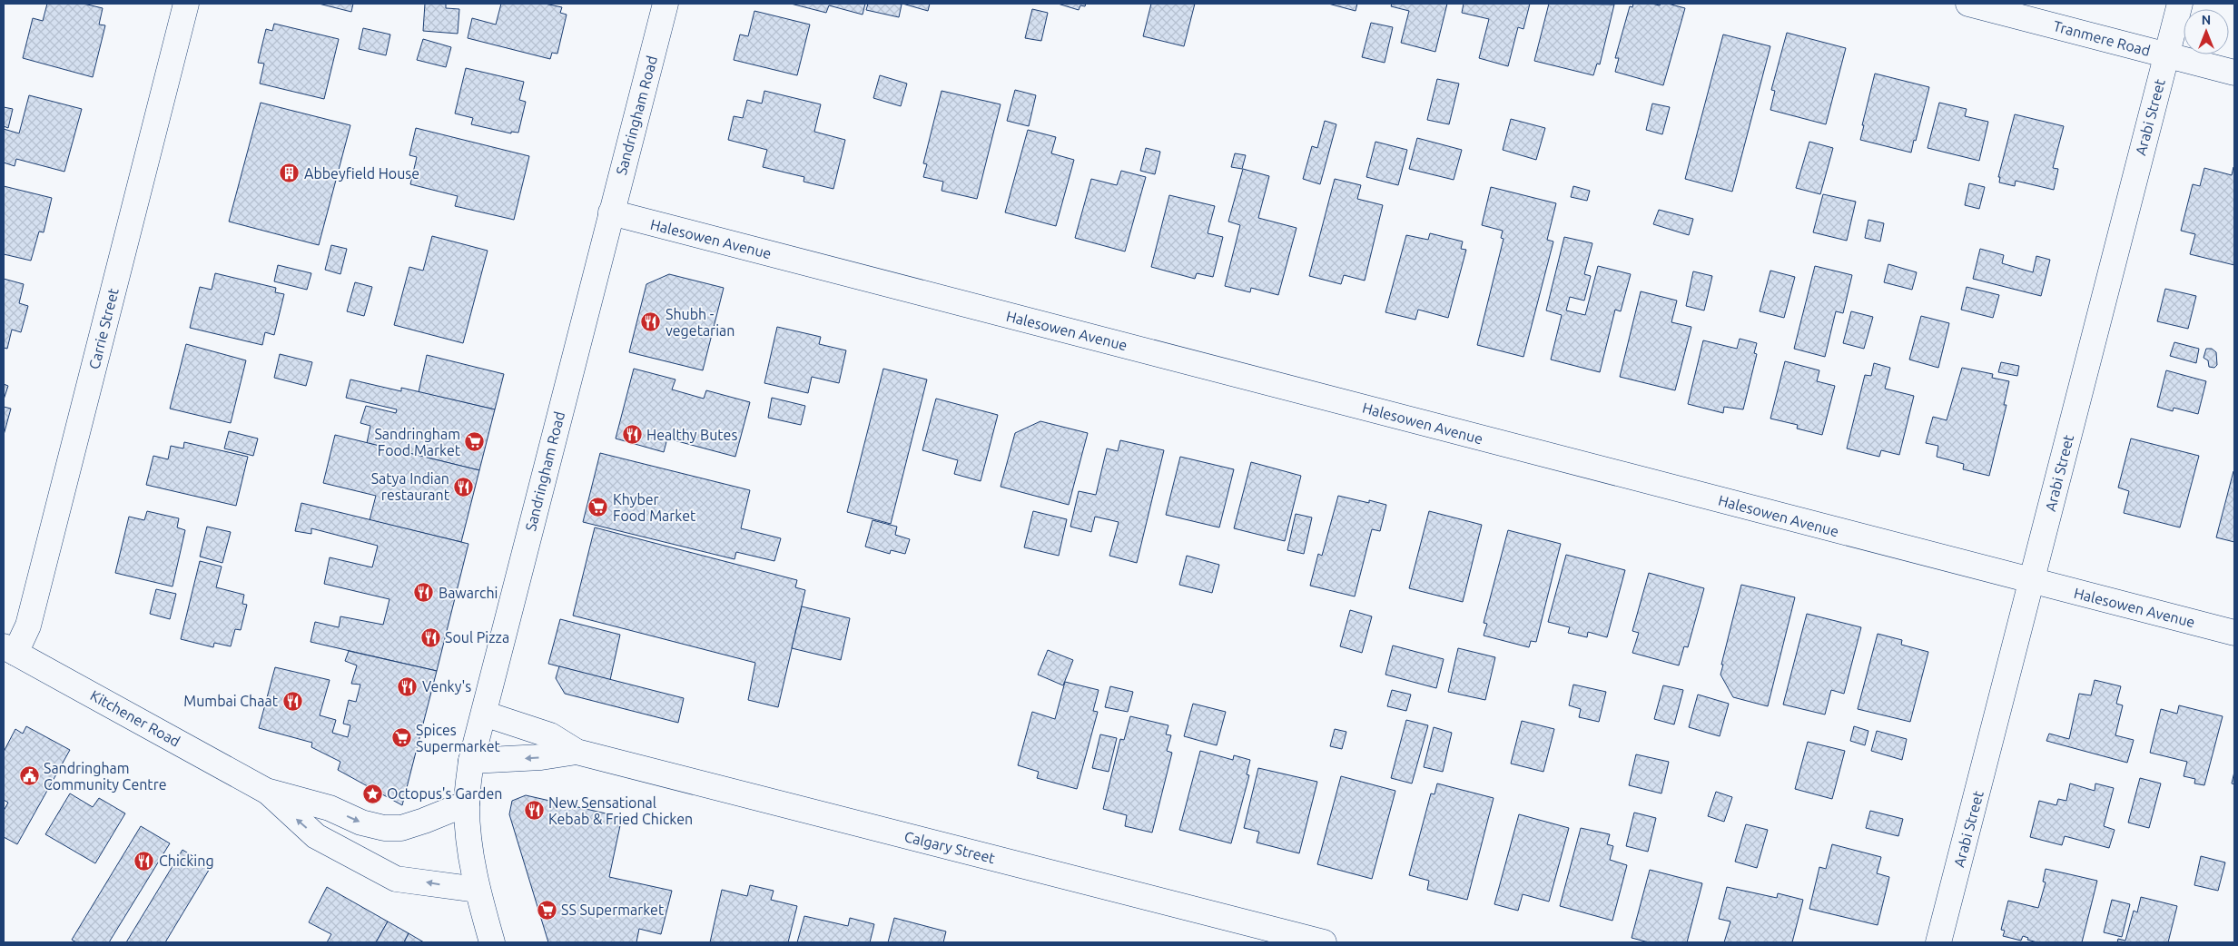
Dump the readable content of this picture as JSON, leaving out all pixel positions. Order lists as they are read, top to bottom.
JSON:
{
  "streets": {
    "street": [
      "Tranmere Road",
      "Sandringham Road",
      "Arabi Street",
      "Halesowen Avenue",
      "Carrie Street",
      "Kitchener Road",
      "Calgary Street"
    ]
  },
  "crossings": [
    ["Tranmere Road", "Arabi Street"],
    ["Sandringham Road", "Halesowen Avenue"],
    ["Sandringham Road", "Kitchener Road"],
    ["Sandringham Road", "Calgary Street"],
    ["Arabi Street", "Halesowen Avenue"],
    ["Carrie Street", "Kitchener Road"]
  ],
  "places": {
    "building": ["Abbeyfield House"],
    "restaurant": [
      "Shubh - vegetarian",
      "Healthy Butes",
      "Satya Indian restaurant",
      "Bawarchi",
      "Soul Pizza",
      "Venky's",
      "Mumbai Chaat",
      "New Sensational Kebab & Fried Chicken",
      "Chicking"
    ],
    "supermarket": [
      "Sandringham Food Market",
      "Khyber Food Market",
      "Spices Supermarket",
      "SS Supermarket"
    ],
    "public building": ["Sandringham Community Centre"],
    "place": ["Octopus's Garden"]
  },
  "north": "top"
}
